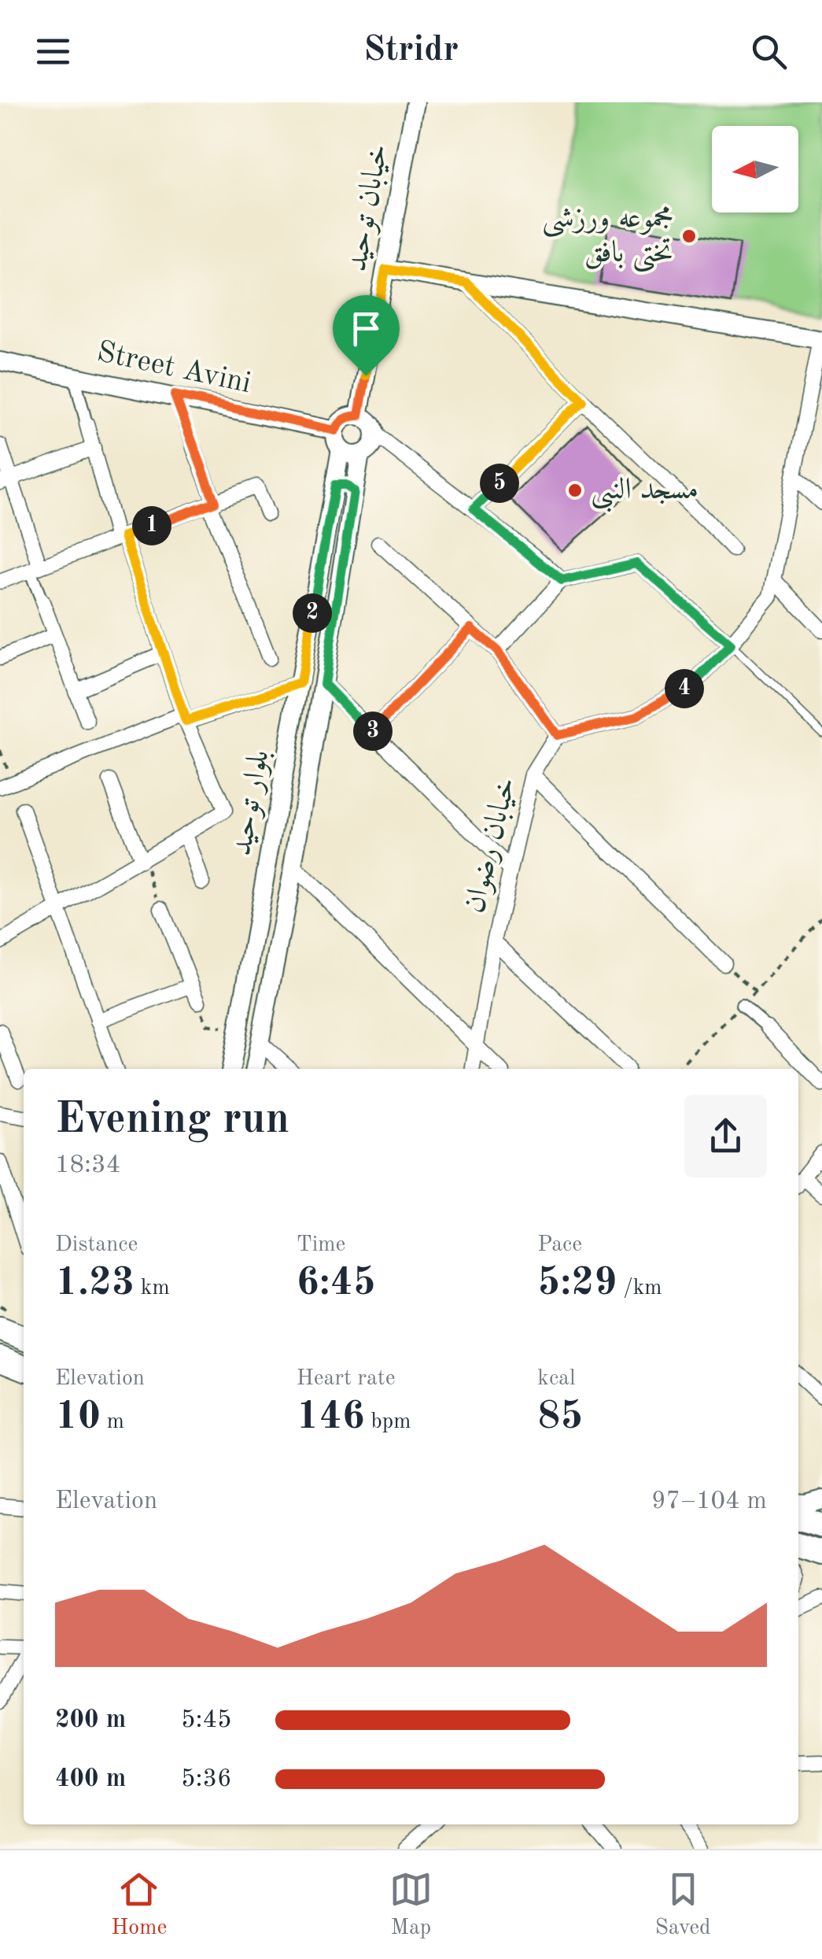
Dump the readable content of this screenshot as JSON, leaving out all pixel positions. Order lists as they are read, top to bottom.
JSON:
{
  "streets": {
    "street": [
      "خیابان توحید",
      "Street Avini",
      "بلوار توحید",
      "خیابان رضوان"
    ]
  },
  "crossings": [
    ["خیابان توحید", "Street Avini"],
    ["خیابان توحید", "بلوار توحید"],
    ["Street Avini", "بلوار توحید"]
  ],
  "places": ["مجموعه ورزشی تختی بافق", "مسجد النبی"],
  "north": "left",
  "page": {
    "header": "Stridr",
    "pins": [
      "5",
      "1",
      "2",
      "4",
      "3"
    ],
    "heading": ["Evening run", "18:34"],
    "stats": [
      ["Distance", "1.23 km"],
      ["Time", "6:45"],
      ["Pace", "5:29 /km"],
      ["Elevation", "10 m"],
      ["Heart rate", "146 bpm"],
      ["kcal", "85"]
    ],
    "chart": ["Elevation", "97–104 m"],
    "list": [
      {
        "name": "200 m",
        "note": "5:45"
      },
      {
        "name": "400 m",
        "note": "5:36"
      }
    ],
    "tabs": ["Home", "Map", "Saved"]
  }
}
